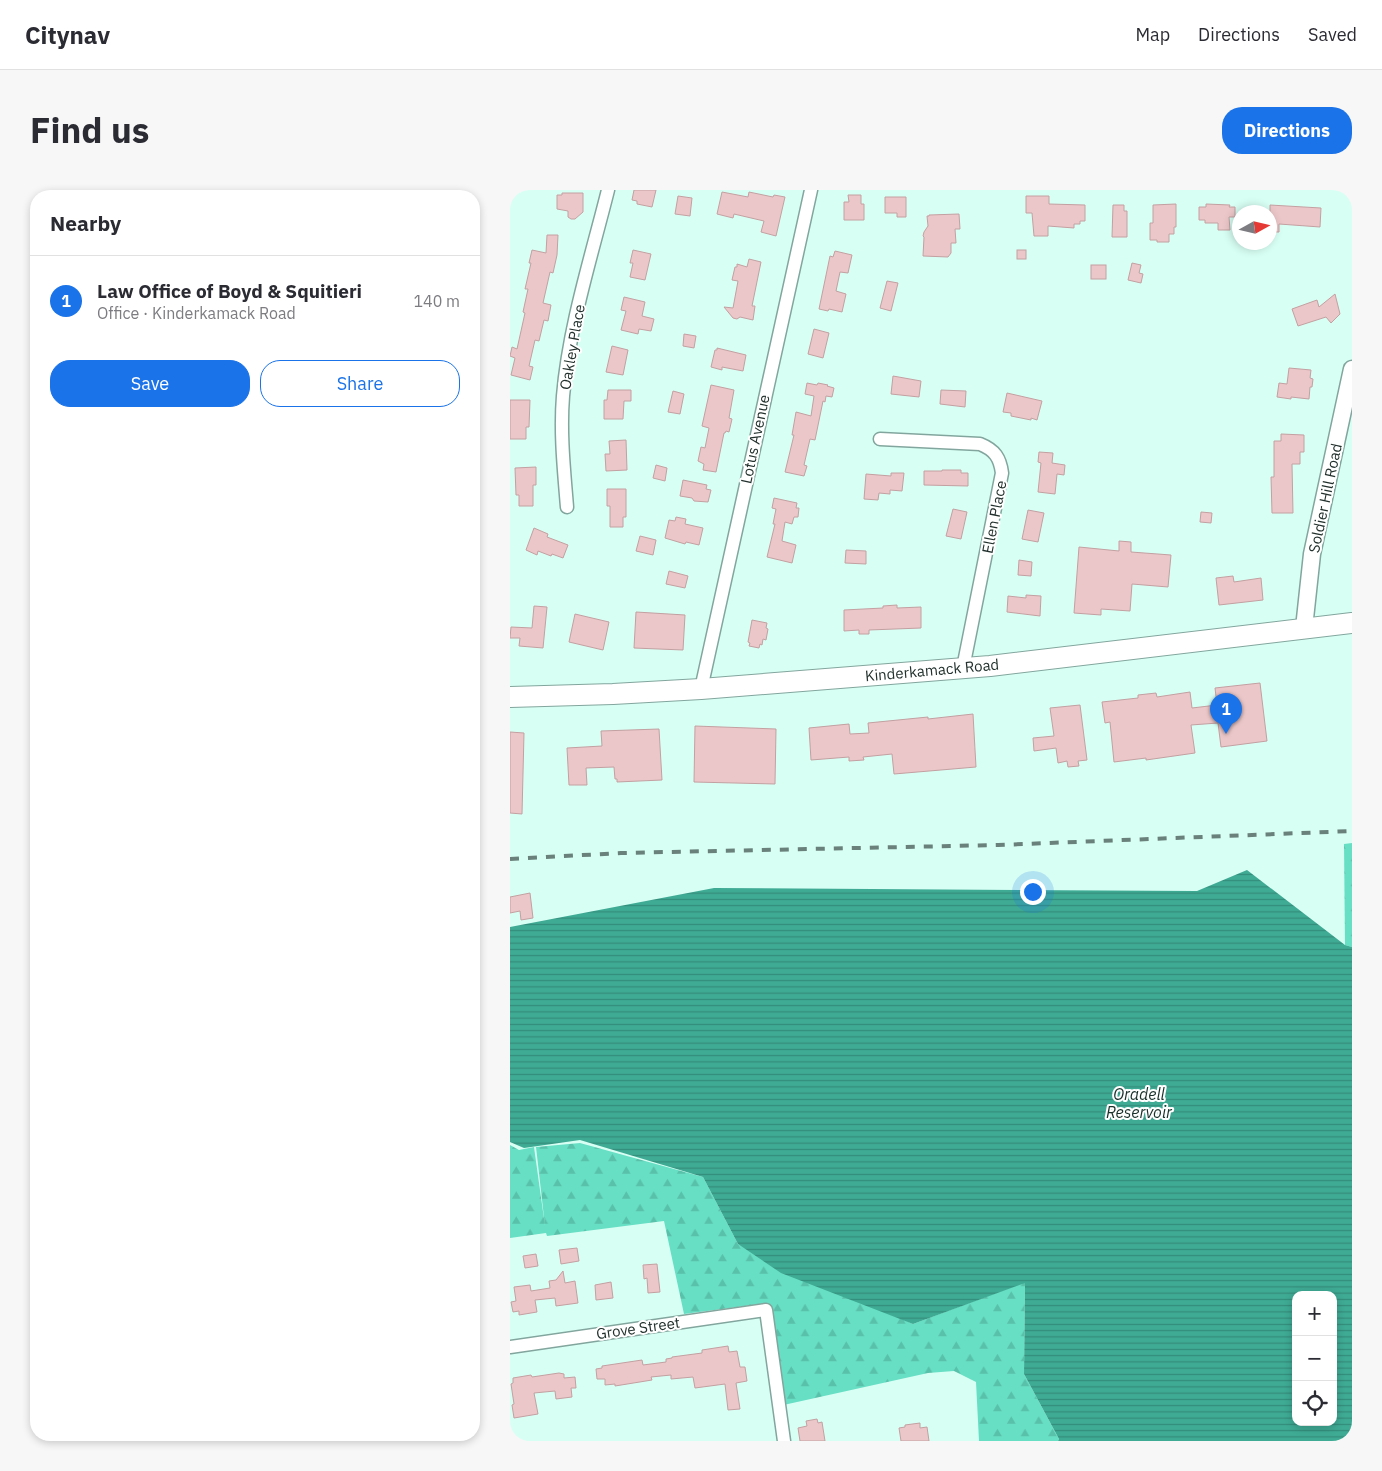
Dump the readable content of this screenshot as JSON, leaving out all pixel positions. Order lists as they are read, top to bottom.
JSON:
{
  "streets": {
    "main road": ["Kinderkamack Road"],
    "street": [
      "Oakley Place",
      "Lotus Avenue",
      "Soldier Hill Road",
      "Ellen Place",
      "Grove Street"
    ]
  },
  "crossings": [
    ["Lotus Avenue", "Kinderkamack Road"],
    ["Soldier Hill Road", "Kinderkamack Road"],
    ["Ellen Place", "Kinderkamack Road"]
  ],
  "water": ["Oradell Reservoir"],
  "north": "right",
  "page": {
    "header": "Citynav",
    "nav": ["Map", "Directions", "Saved"],
    "title": "Find us",
    "buttons": [
      "Directions",
      ["Save", "Share"]
    ],
    "heading": "Nearby",
    "list": [
      {
        "mark": "1",
        "name": "Law Office of Boyd & Squitieri",
        "note": "Office · Kinderkamack Road",
        "value": "140 m"
      }
    ],
    "pins": "1",
    "map_buttons": ["+", "−"]
  }
}
